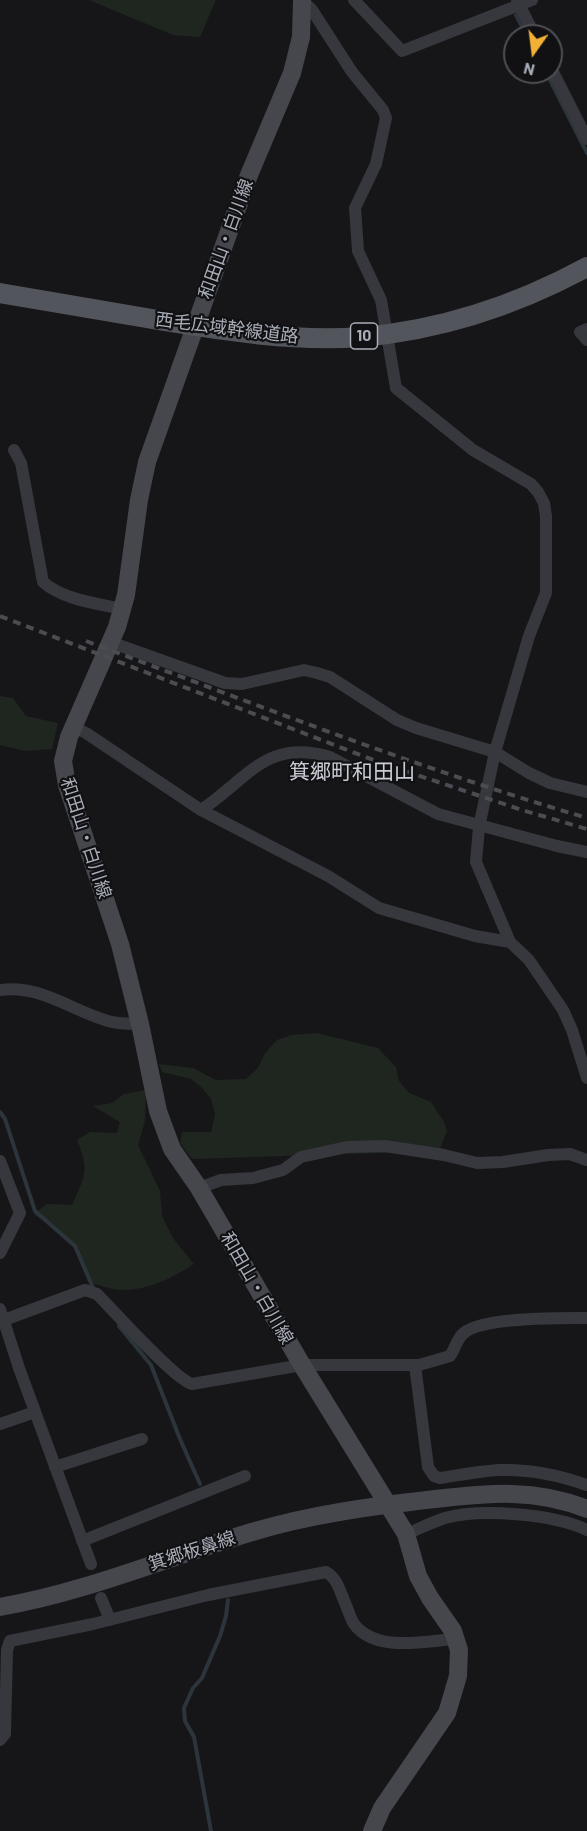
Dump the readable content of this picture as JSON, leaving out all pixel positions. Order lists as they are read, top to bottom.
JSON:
{
  "streets": {
    "main road": ["西毛広域幹線道路", "10"],
    "street": ["和田山・白川線", "箕郷板鼻線"]
  },
  "crossings": [
    ["和田山・白川線", "西毛広域幹線道路"],
    ["和田山・白川線", "箕郷板鼻線"]
  ],
  "districts": ["箕郷町和田山"],
  "north": "bottom"
}
